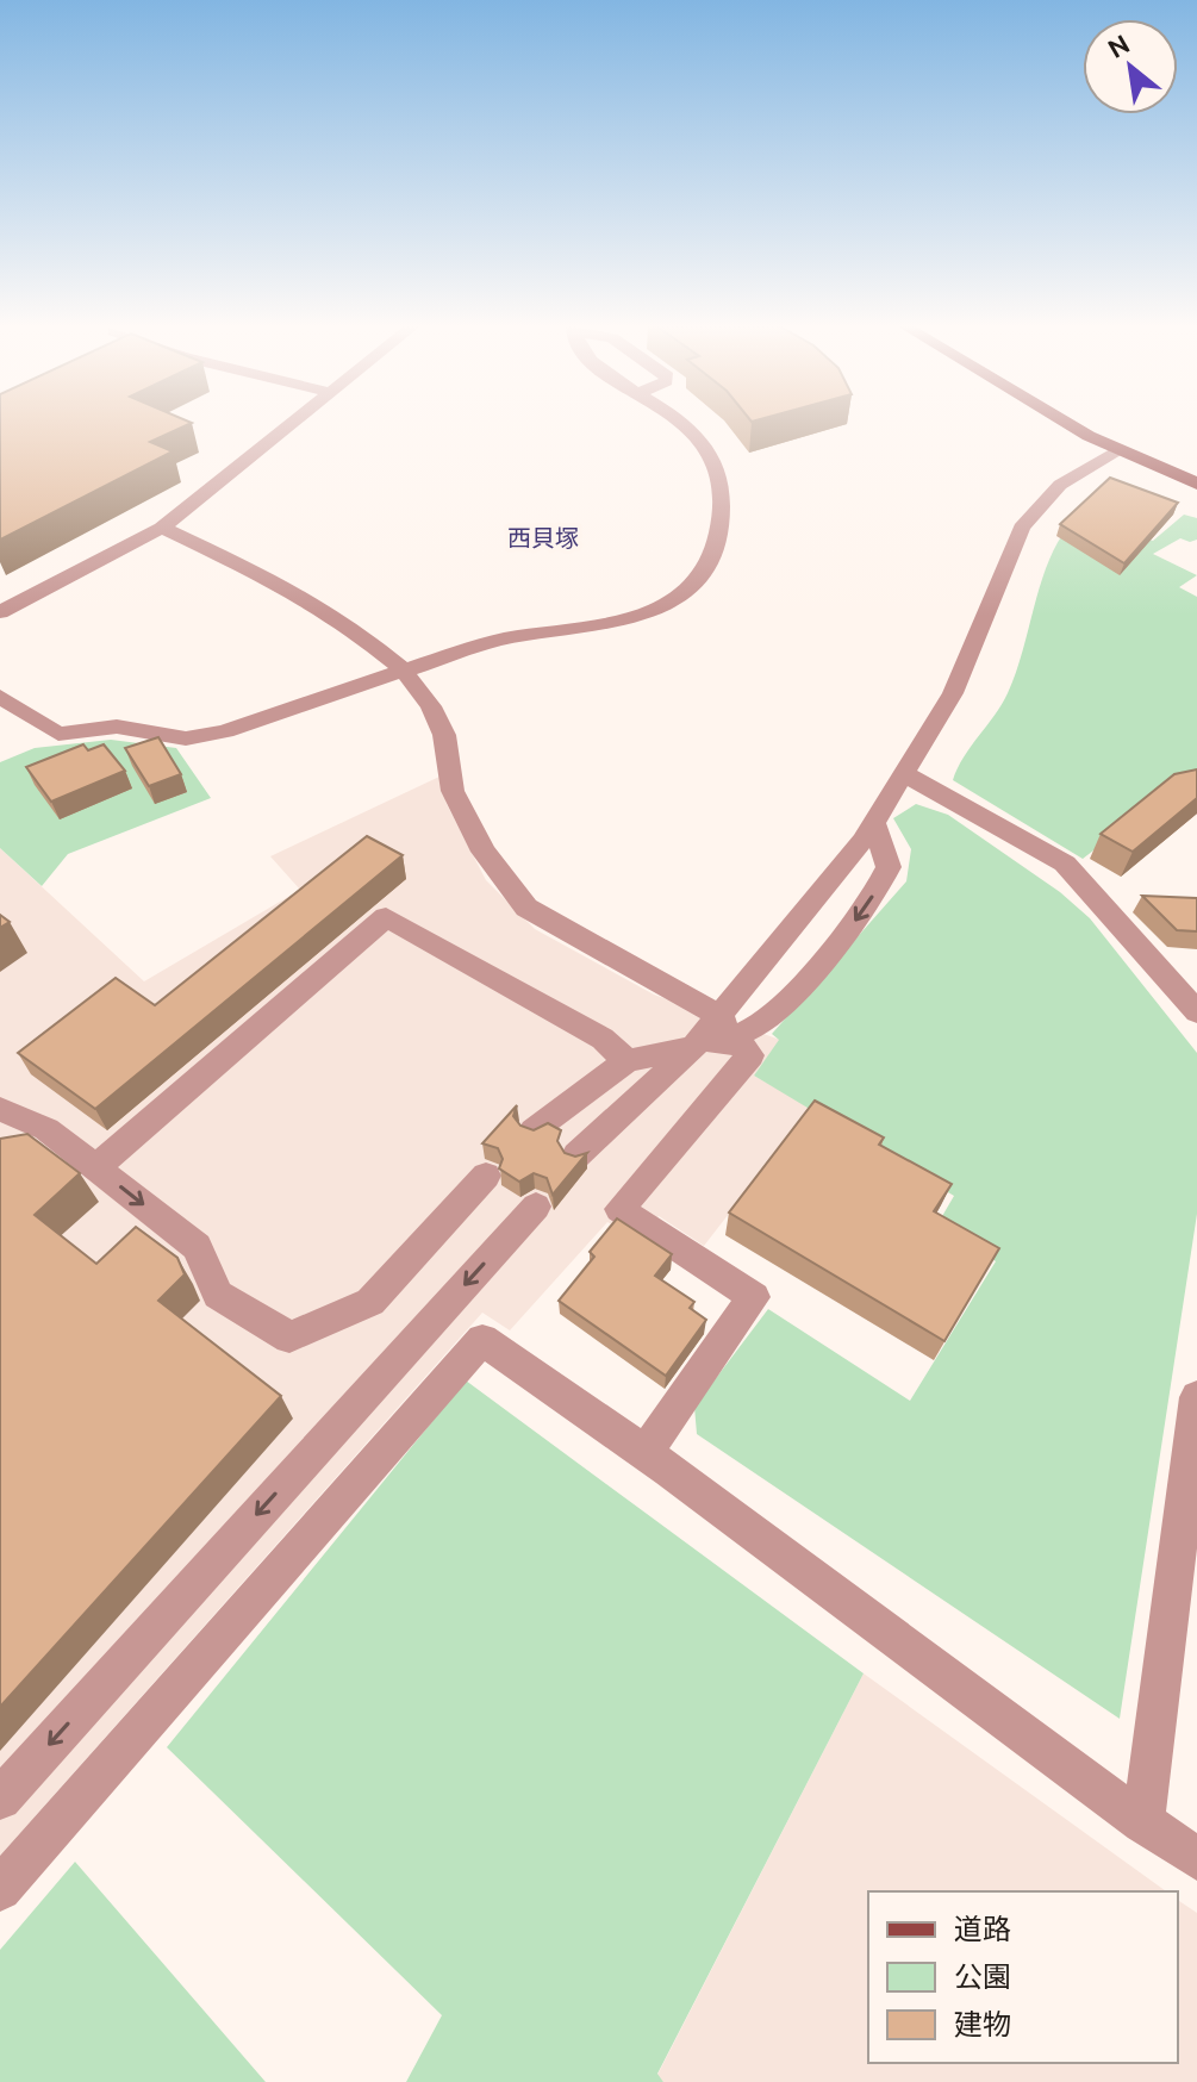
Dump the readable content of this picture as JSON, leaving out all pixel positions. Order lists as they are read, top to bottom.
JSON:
{
  "districts": ["西貝塚"],
  "legend": ["道路", "公園", "建物"],
  "north": "top left"
}
